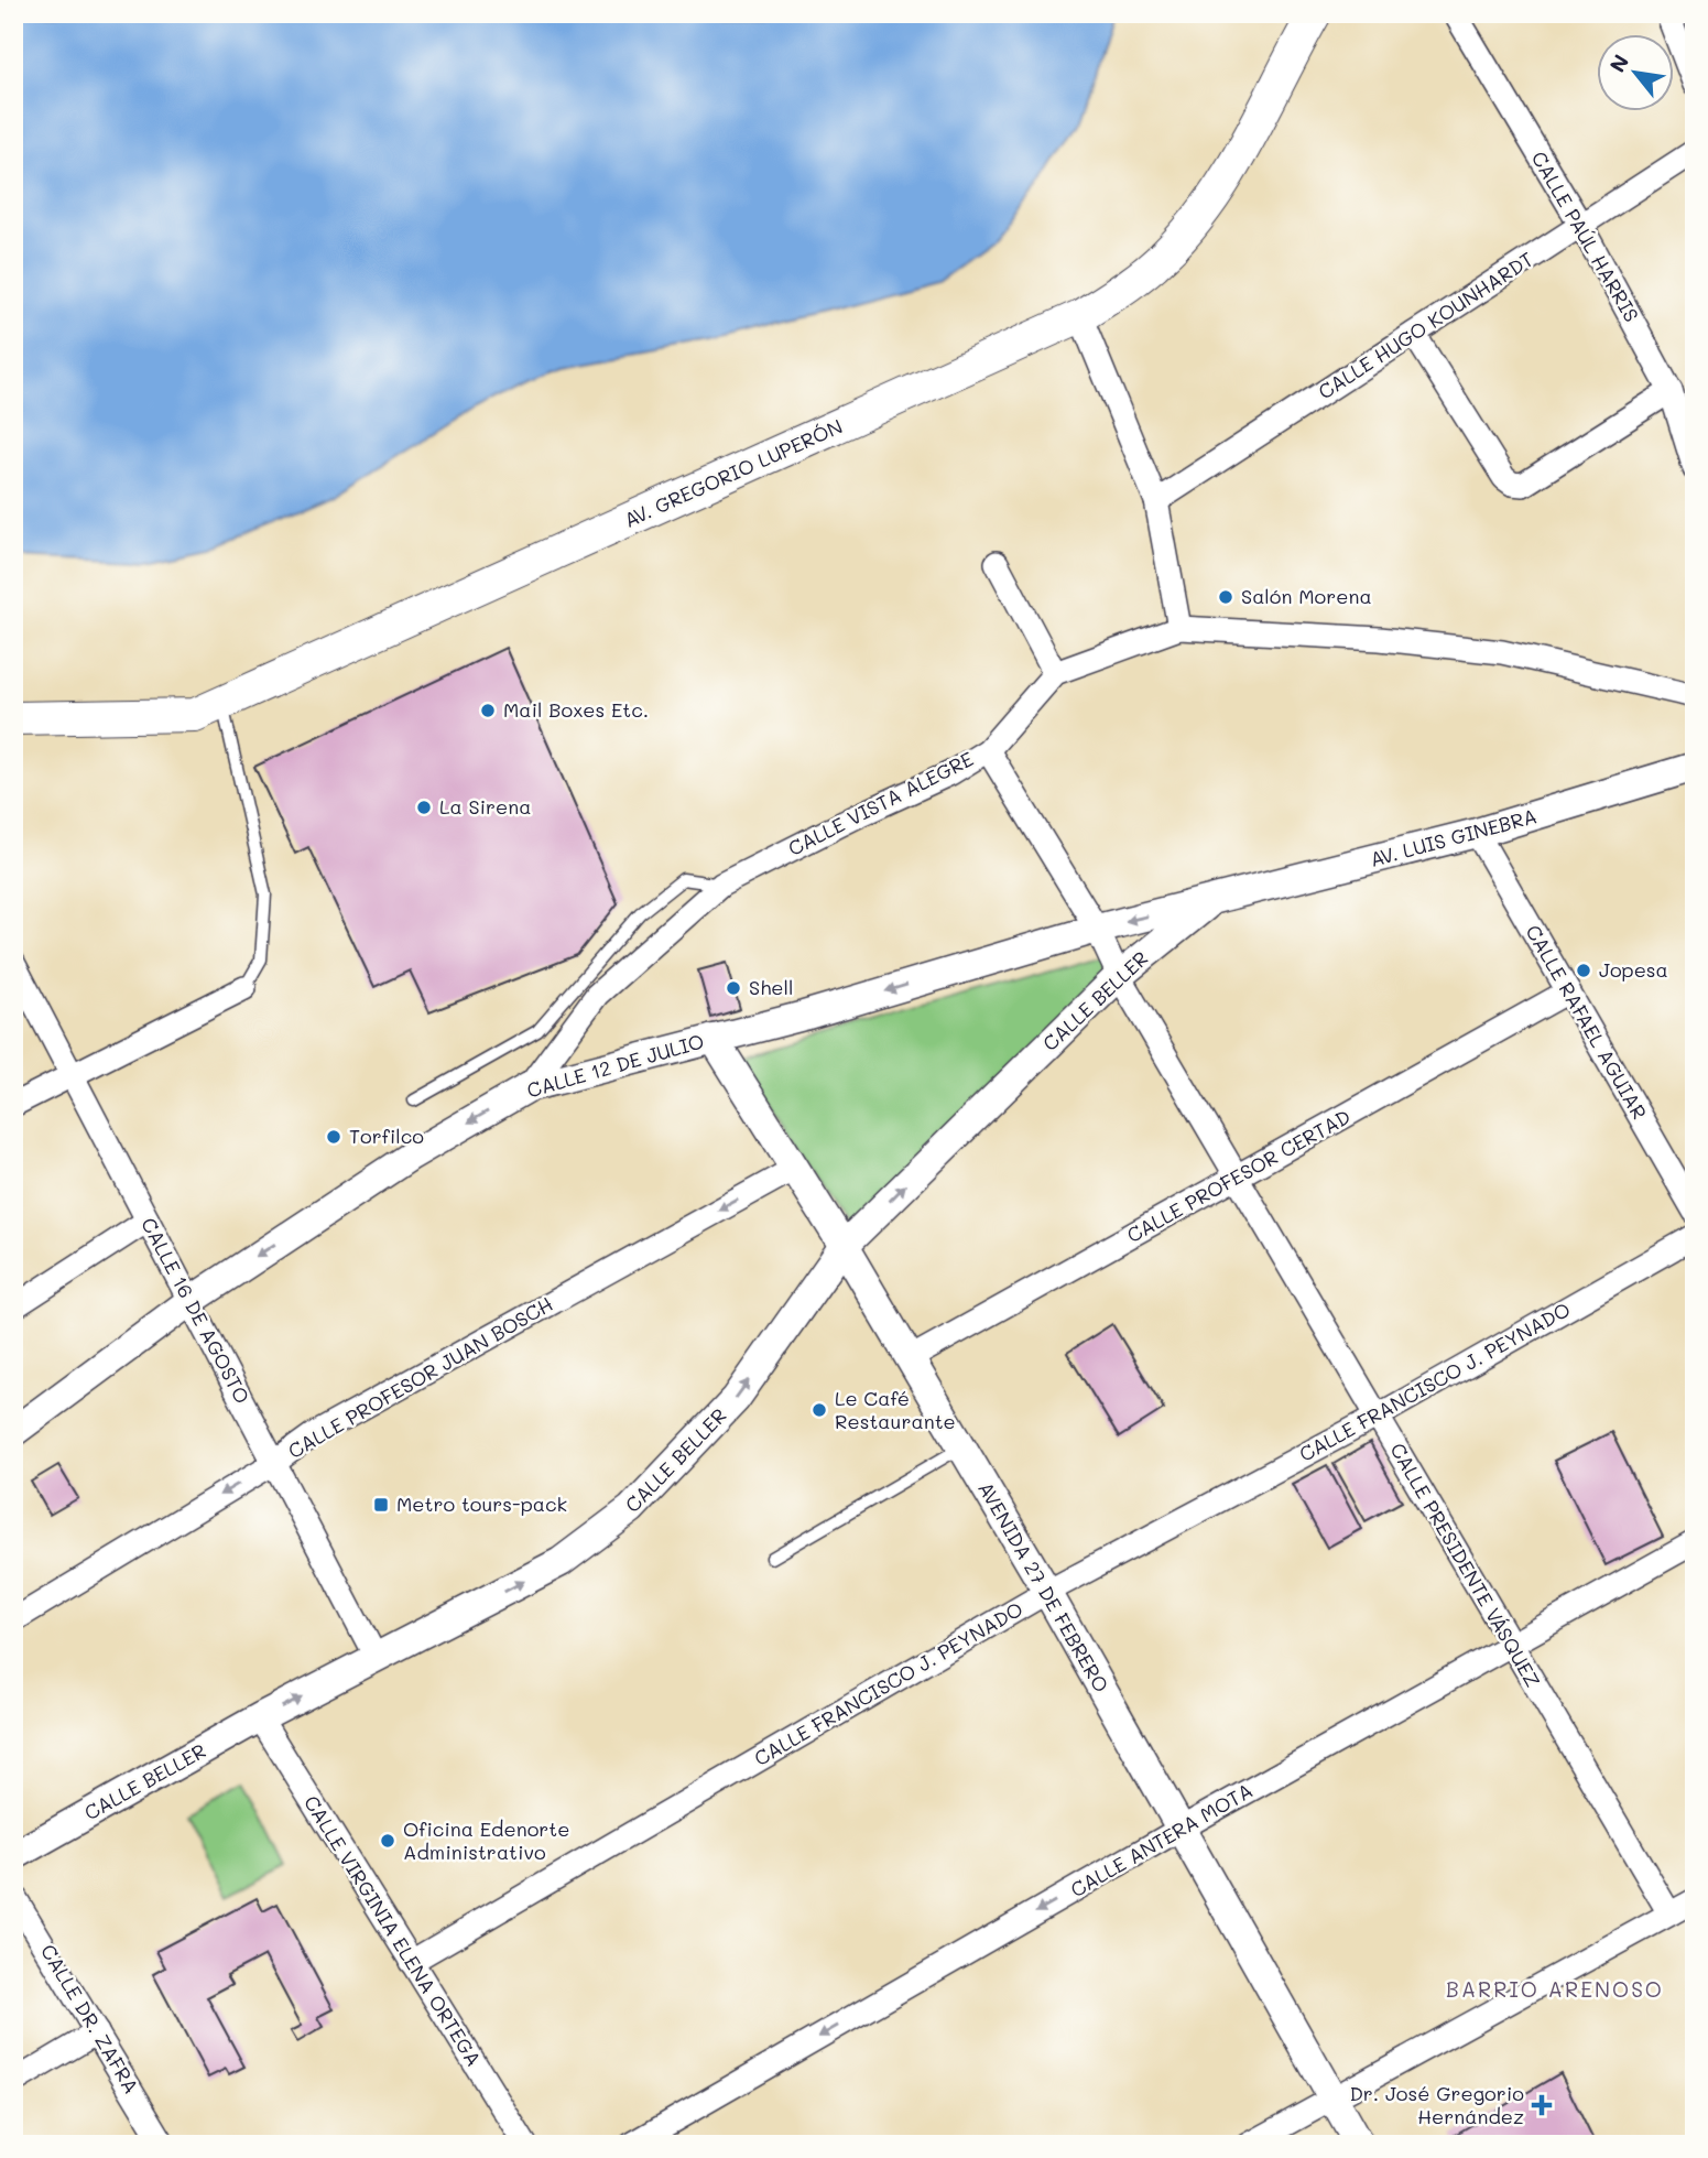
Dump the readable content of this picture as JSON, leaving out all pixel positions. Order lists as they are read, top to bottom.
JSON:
{
  "streets": {
    "main road": ["AV. GREGORIO LUPERÓN"],
    "street": [
      "CALLE PAÚL HARRIS",
      "CALLE HUGO KOUNHARDT",
      "CALLE VISTA ALEGRE",
      "AV. LUIS GINEBRA",
      "CALLE BELLER",
      "CALLE RAFAEL AGUIAR",
      "CALLE 12 DE JULIO",
      "CALLE PROFESOR CERTAD",
      "CALLE 16 DE AGOSTO",
      "CALLE PROFESOR JUAN BOSCH",
      "CALLE FRANCISCO J. PEYNADO",
      "CALLE PRESIDENTE VÁSQUEZ",
      "AVENIDA 27 DE FEBRERO",
      "CALLE ANTERA MOTA",
      "CALLE VIRGINIA ELENA ORTEGA",
      "CALLE DR. ZAFRA"
    ]
  },
  "crossings": [
    ["CALLE PAÚL HARRIS", "CALLE HUGO KOUNHARDT"],
    ["CALLE VISTA ALEGRE", "CALLE 12 DE JULIO"],
    ["AV. LUIS GINEBRA", "CALLE BELLER"],
    ["AV. LUIS GINEBRA", "CALLE RAFAEL AGUIAR"],
    ["AV. LUIS GINEBRA", "CALLE 12 DE JULIO"],
    ["CALLE BELLER", "CALLE 12 DE JULIO"],
    ["CALLE BELLER", "CALLE 16 DE AGOSTO"],
    ["CALLE BELLER", "CALLE PRESIDENTE VÁSQUEZ"],
    ["CALLE BELLER", "AVENIDA 27 DE FEBRERO"],
    ["CALLE BELLER", "CALLE VIRGINIA ELENA ORTEGA"],
    ["CALLE RAFAEL AGUIAR", "CALLE PROFESOR CERTAD"],
    ["CALLE 12 DE JULIO", "CALLE 16 DE AGOSTO"],
    ["CALLE 12 DE JULIO", "CALLE PRESIDENTE VÁSQUEZ"],
    ["CALLE 12 DE JULIO", "AVENIDA 27 DE FEBRERO"],
    ["CALLE PROFESOR CERTAD", "CALLE PRESIDENTE VÁSQUEZ"],
    ["CALLE PROFESOR CERTAD", "AVENIDA 27 DE FEBRERO"],
    ["CALLE 16 DE AGOSTO", "CALLE PROFESOR JUAN BOSCH"],
    ["CALLE PROFESOR JUAN BOSCH", "AVENIDA 27 DE FEBRERO"],
    ["CALLE FRANCISCO J. PEYNADO", "CALLE PRESIDENTE VÁSQUEZ"],
    ["CALLE FRANCISCO J. PEYNADO", "AVENIDA 27 DE FEBRERO"],
    ["CALLE FRANCISCO J. PEYNADO", "CALLE VIRGINIA ELENA ORTEGA"],
    ["CALLE PRESIDENTE VÁSQUEZ", "CALLE ANTERA MOTA"],
    ["AVENIDA 27 DE FEBRERO", "CALLE ANTERA MOTA"]
  ],
  "one_way": [
    "CALLE BELLER",
    "CALLE 12 DE JULIO",
    "CALLE PROFESOR JUAN BOSCH",
    "CALLE ANTERA MOTA"
  ],
  "districts": ["BARRIO ARENOSO"],
  "places": {
    "other": [
      "Salón Morena",
      "Mail Boxes Etc.",
      "La Sirena",
      "Jopesa",
      "Shell",
      "Torfilco",
      "Le Café Restaurante",
      "Oficina Edenorte Administrativo"
    ],
    "transit": ["Metro tours-pack"],
    "health": ["Dr. José Gregorio Hernández"]
  },
  "north": "top left"
}
